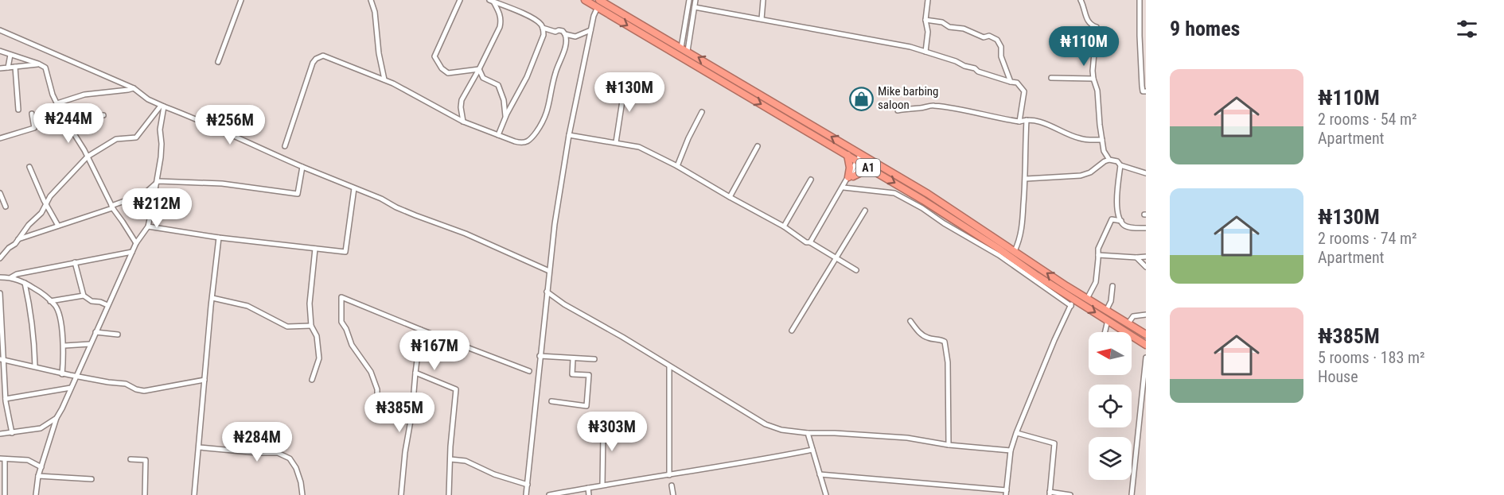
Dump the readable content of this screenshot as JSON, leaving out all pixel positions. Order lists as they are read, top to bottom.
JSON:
{
  "streets": {
    "highway": ["A1"]
  },
  "places": {
    "shop": ["Mike barbing saloon"]
  },
  "north": "left",
  "page": {
    "heading": "9 homes",
    "price": [
      "₦110M",
      "₦130M",
      "₦244M",
      "₦256M",
      "₦212M",
      "₦167M",
      "₦385M",
      "₦303M",
      "₦284M"
    ],
    "list": [
      {
        "name": "₦110M",
        "note": "2 rooms · 54 m² · Apartment"
      },
      {
        "name": "₦130M",
        "note": "2 rooms · 74 m² · Apartment"
      },
      {
        "name": "₦385M",
        "note": "5 rooms · 183 m² · House"
      }
    ]
  }
}
